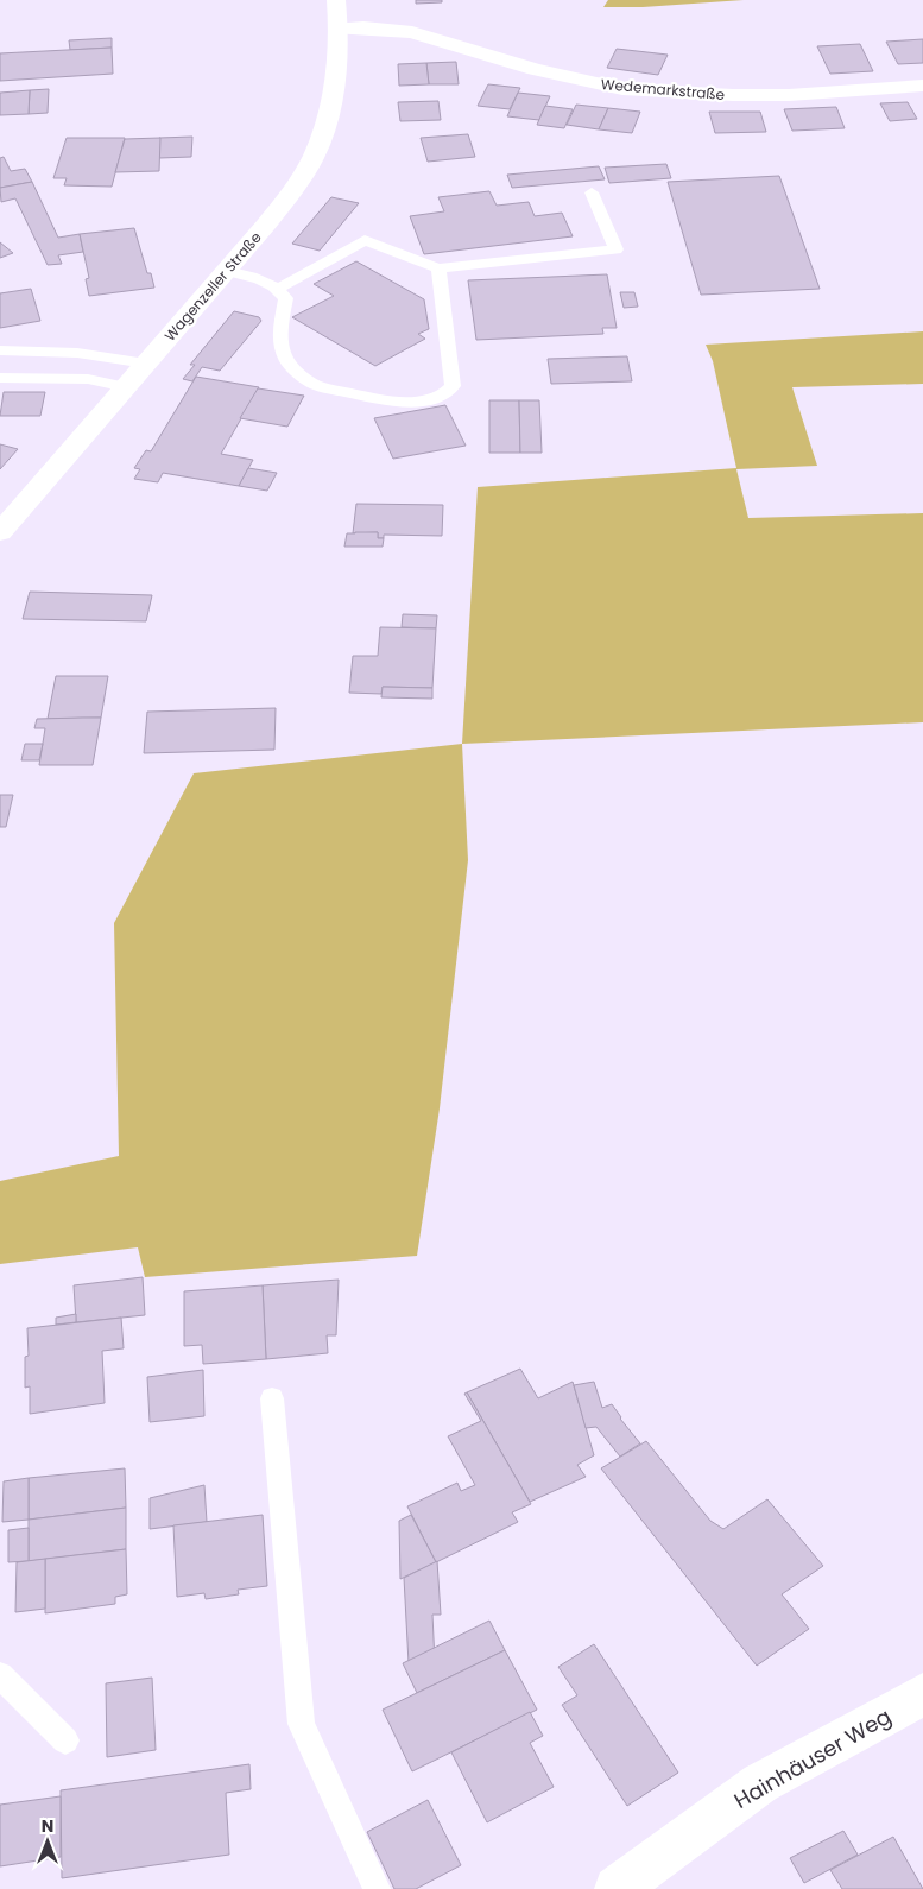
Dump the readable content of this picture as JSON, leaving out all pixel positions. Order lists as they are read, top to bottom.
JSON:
{
  "streets": {
    "main road": ["Wedemarkstraße", "Wagenzeller Straße", "Hainhäuser Weg"]
  },
  "crossings": [
    ["Wedemarkstraße", "Wagenzeller Straße"]
  ],
  "north": "top"
}
